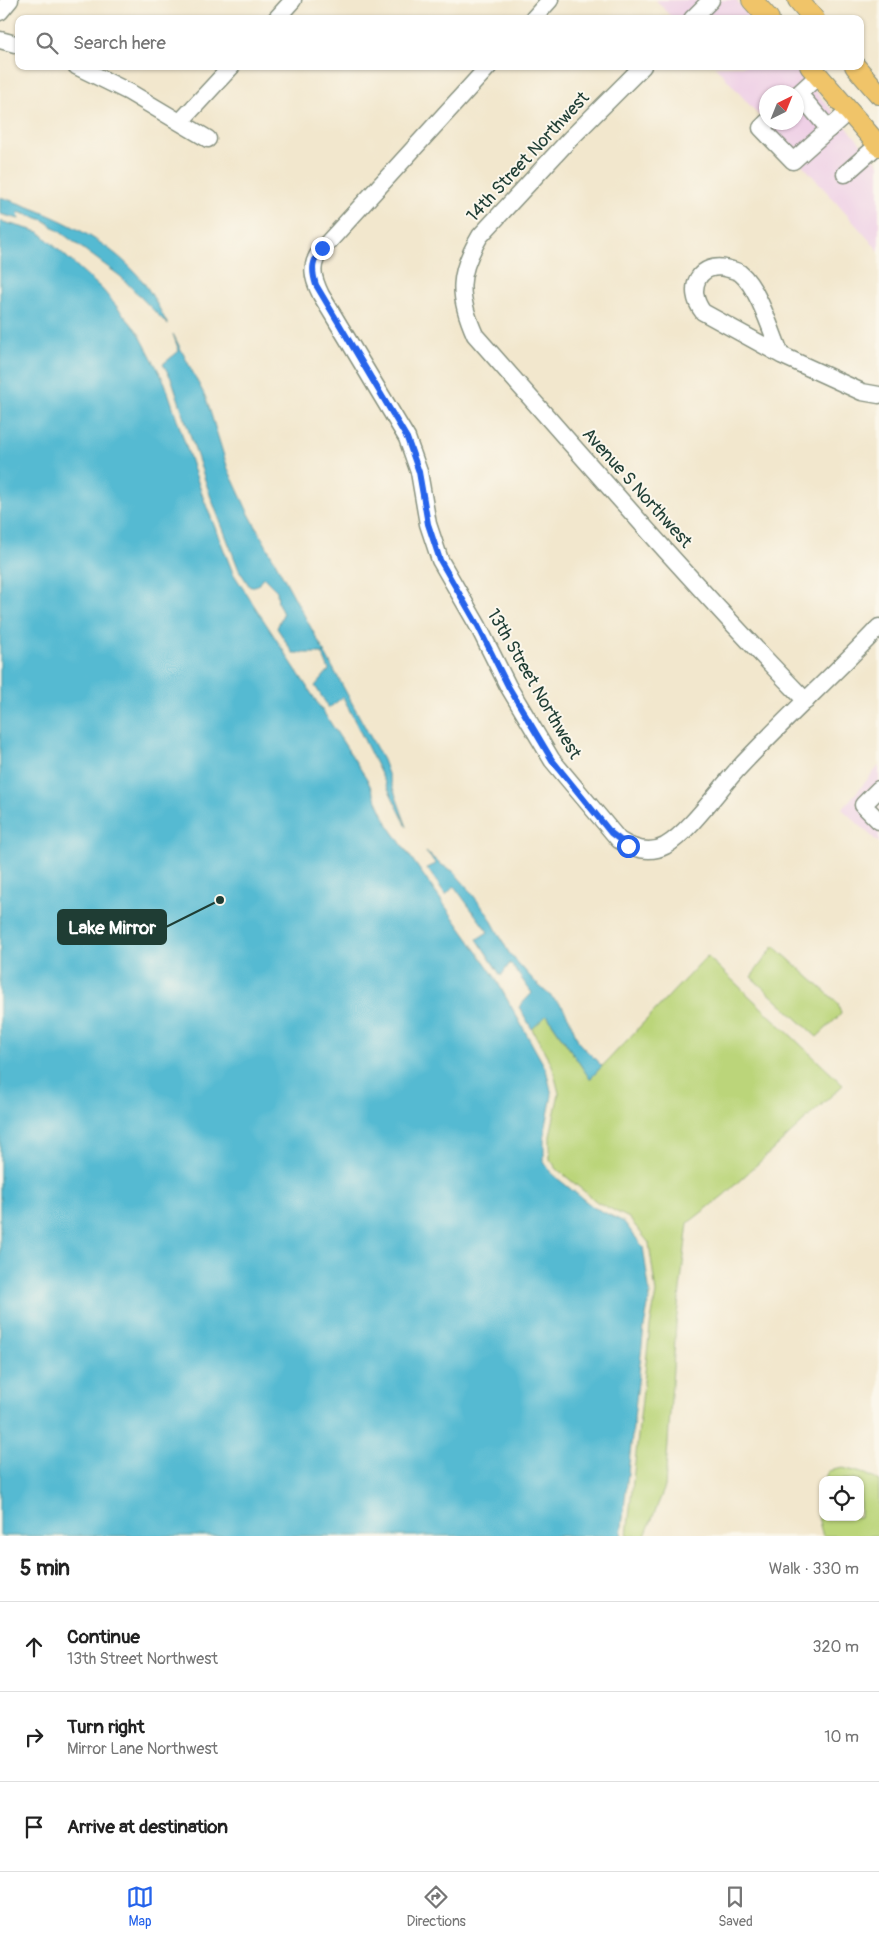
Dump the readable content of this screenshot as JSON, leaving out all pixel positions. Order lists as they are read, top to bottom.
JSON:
{
  "streets": {
    "street": ["14th Street Northwest", "Avenue S Northwest", "13th Street Northwest"]
  },
  "crossings": [
    ["14th Street Northwest", "Avenue S Northwest"],
    ["Avenue S Northwest", "13th Street Northwest"]
  ],
  "places": ["Lake Mirror"],
  "north": "top right",
  "page": {
    "search": "Search here",
    "heading": ["5 min", "Walk · 330 m"],
    "list": [
      ["Continue", "13th Street Northwest", "320 m"],
      ["Turn right", "Mirror Lane Northwest", "10 m"],
      "Arrive at destination"
    ],
    "nav": ["Map", "Directions", "Saved"]
  }
}
